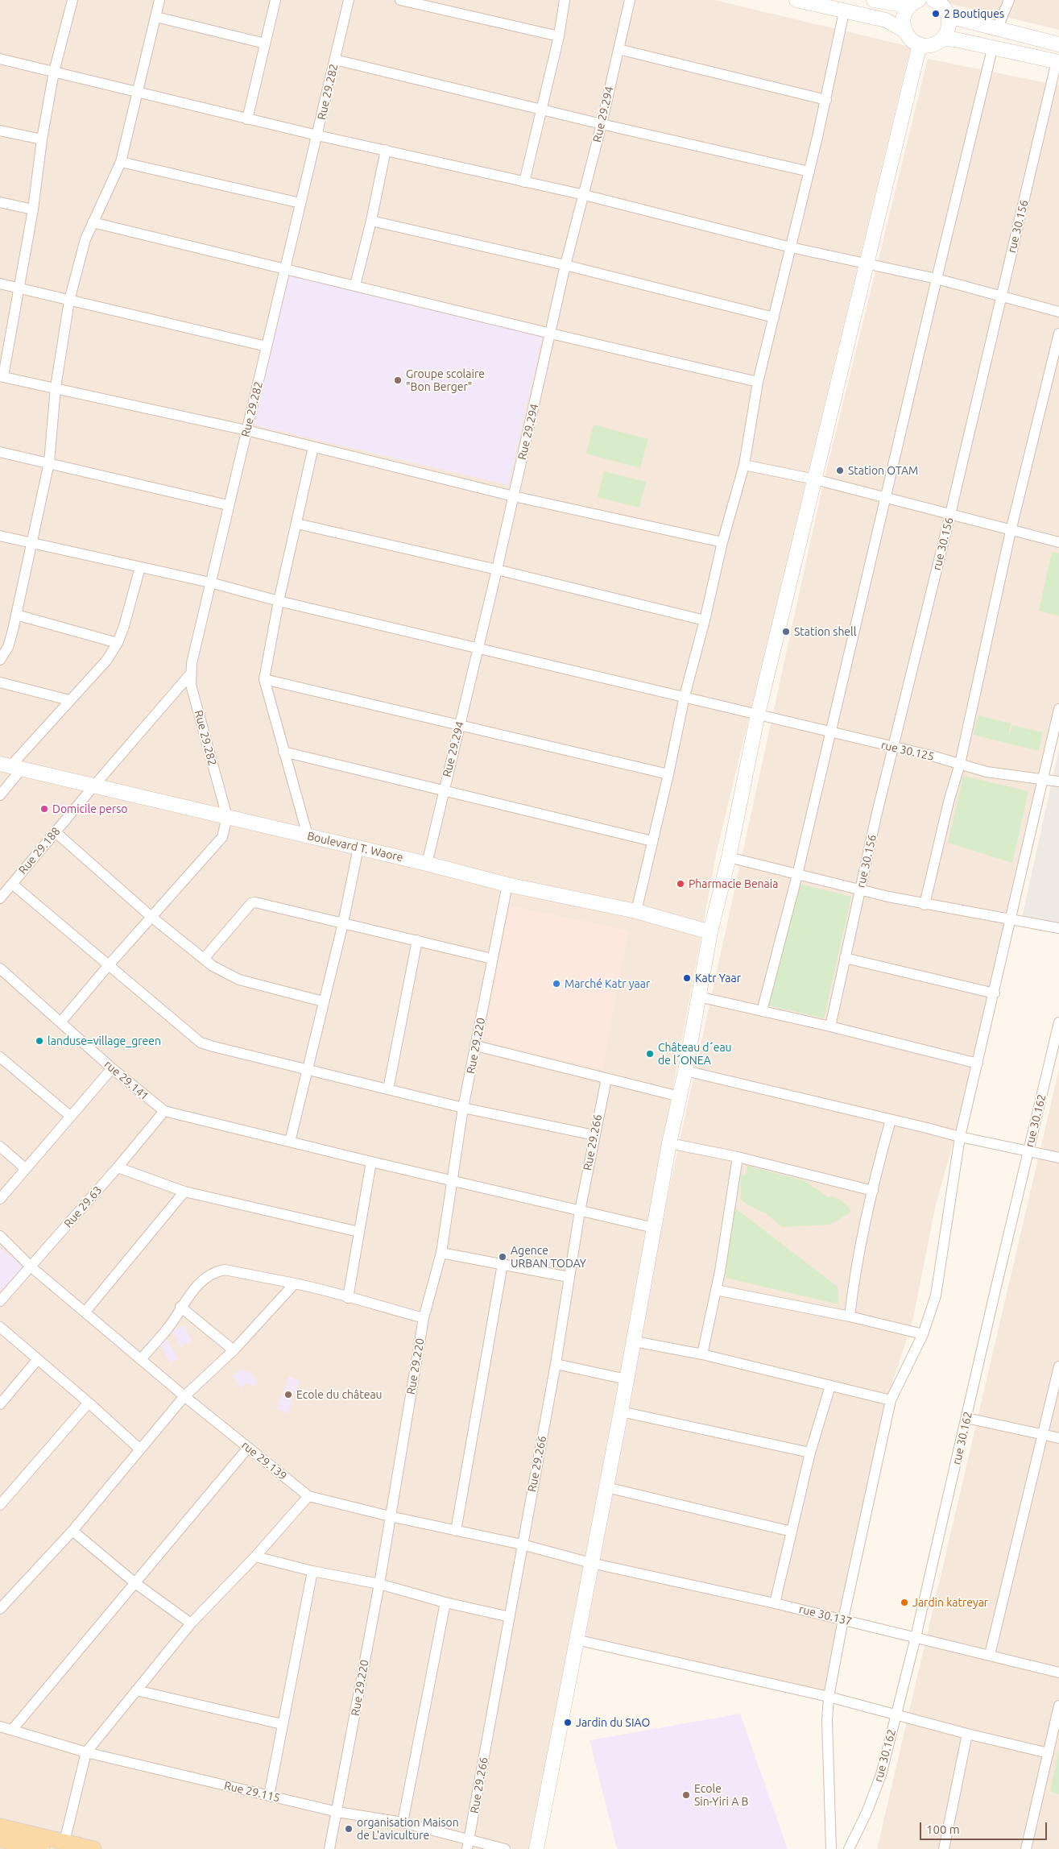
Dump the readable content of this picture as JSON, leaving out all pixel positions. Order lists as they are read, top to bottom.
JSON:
{
  "streets": {
    "street": [
      "Rue 29.282",
      "Rue 29.294",
      "rue 30.156",
      "rue 30.125",
      "Boulevard T. Waore",
      "Rue 29.188",
      "Rue 29.220",
      "rue 29.141",
      "rue 30.162",
      "Rue 29.266",
      "Rue 29.63",
      "rue 29.139",
      "rue 30.137",
      "Rue 29.115"
    ]
  },
  "crossings": [
    ["Rue 29.282", "rue 30.125"],
    ["Rue 29.282", "Boulevard T. Waore"],
    ["Rue 29.282", "Rue 29.188"],
    ["Rue 29.294", "rue 30.125"],
    ["Rue 29.294", "Boulevard T. Waore"],
    ["rue 30.156", "rue 30.125"],
    ["Boulevard T. Waore", "Rue 29.188"],
    ["Boulevard T. Waore", "Rue 29.220"],
    ["Rue 29.220", "rue 29.139"],
    ["Rue 29.220", "Rue 29.115"],
    ["rue 29.141", "Rue 29.63"],
    ["rue 30.162", "rue 30.137"],
    ["Rue 29.266", "rue 29.139"],
    ["Rue 29.266", "Rue 29.115"],
    ["Rue 29.63", "rue 29.139"],
    ["rue 29.139", "rue 30.137"]
  ],
  "places": [
    "2 Boutiques",
    "Groupe scolaire \"Bon Berger\"",
    "Station OTAM",
    "Station shell",
    "Domicile perso",
    "Pharmacie Benaia",
    "Katr Yaar",
    "Marché Katr yaar",
    "landuse=village_green",
    "Château d´eau de l´ONEA",
    "Agence URBAN TODAY",
    "Ecole du château",
    "Jardin katreyar",
    "Jardin du SIAO",
    "Ecole Sin-Yiri A B",
    "organisation Maison de L'aviculture"
  ],
  "scale_bar": "100 m"
}
